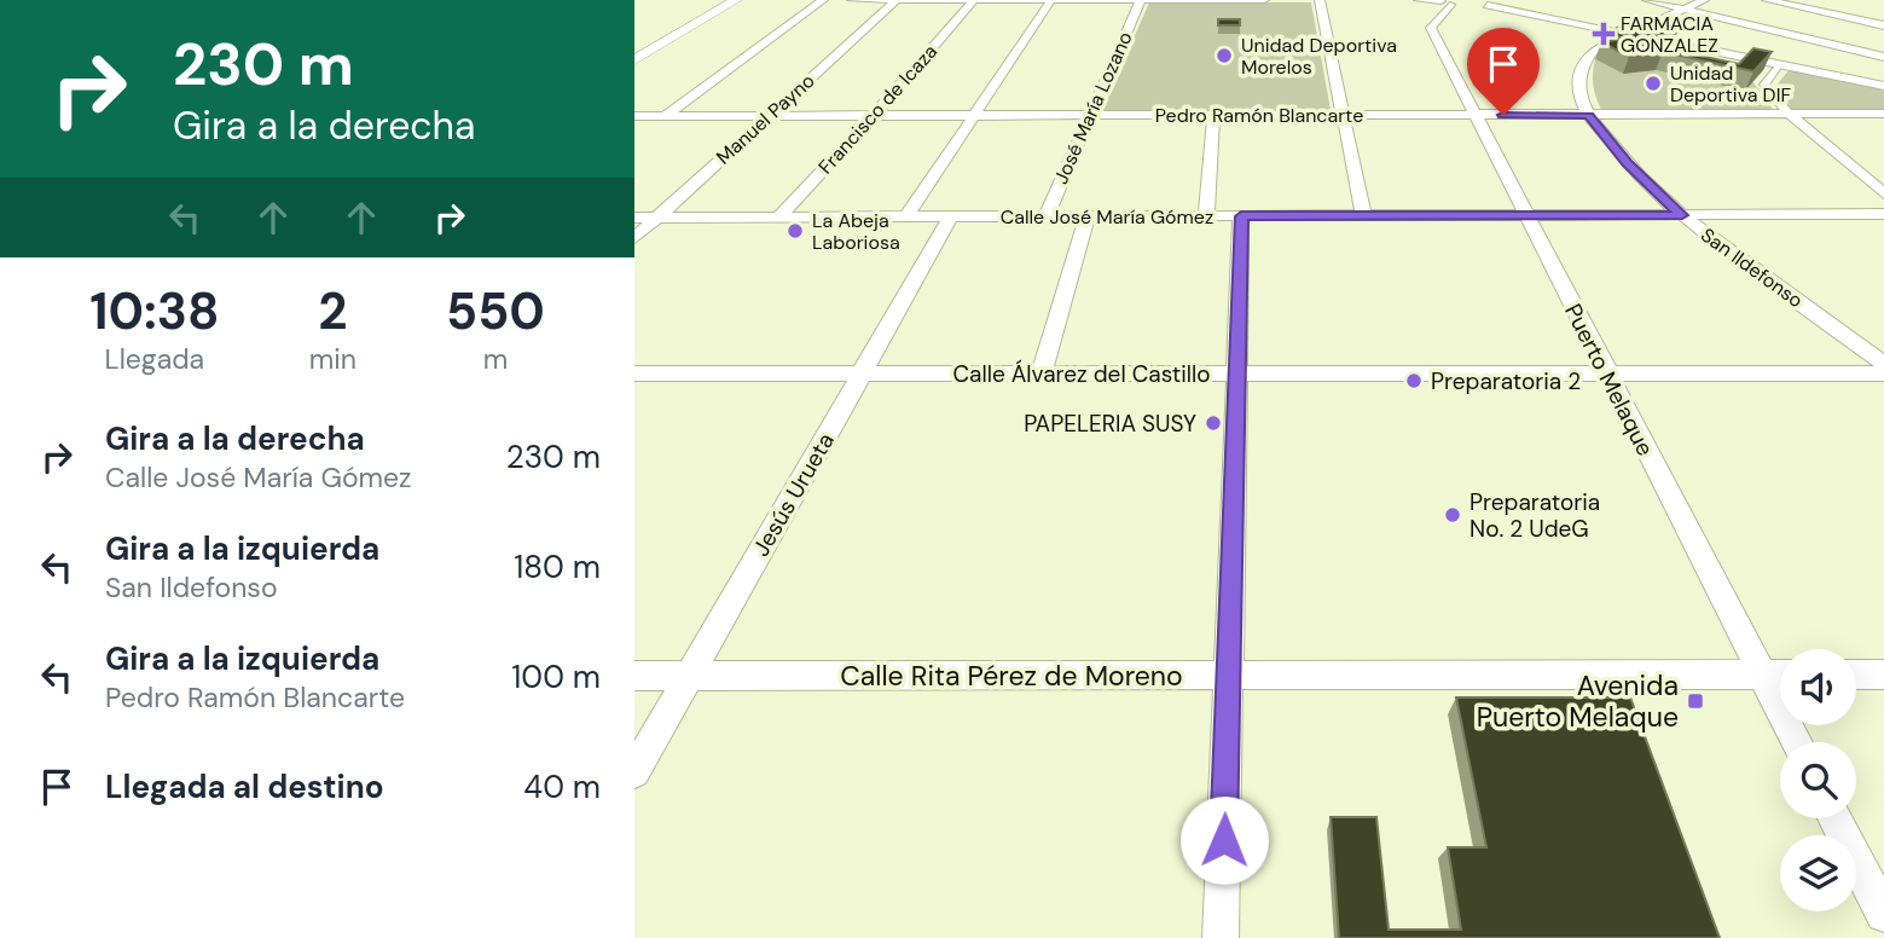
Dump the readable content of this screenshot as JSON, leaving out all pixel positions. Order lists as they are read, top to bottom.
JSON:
{
  "streets": {
    "street": [
      "José María Lozano",
      "Francisco de Icaza",
      "Pedro Ramón Blancarte",
      "Manuel Payno",
      "Calle José María Gómez",
      "San Ildefonso",
      "Calle Álvarez del Castillo",
      "Puerto Melaque",
      "Jesús Urueta",
      "Calle Rita Pérez de Moreno"
    ]
  },
  "crossings": [
    ["José María Lozano", "Pedro Ramón Blancarte"],
    ["José María Lozano", "Calle José María Gómez"],
    ["Francisco de Icaza", "Pedro Ramón Blancarte"],
    ["Francisco de Icaza", "Calle José María Gómez"],
    ["Pedro Ramón Blancarte", "Manuel Payno"],
    ["Pedro Ramón Blancarte", "San Ildefonso"],
    ["Pedro Ramón Blancarte", "Puerto Melaque"],
    ["Manuel Payno", "Calle José María Gómez"],
    ["Calle José María Gómez", "San Ildefonso"],
    ["Calle José María Gómez", "Puerto Melaque"],
    ["Calle José María Gómez", "Jesús Urueta"],
    ["Calle Álvarez del Castillo", "Puerto Melaque"],
    ["Calle Álvarez del Castillo", "Jesús Urueta"],
    ["Puerto Melaque", "Calle Rita Pérez de Moreno"],
    ["Jesús Urueta", "Calle Rita Pérez de Moreno"]
  ],
  "places": {
    "health": ["FARMACIA GONZALEZ"],
    "other": [
      "Unidad Deportiva Morelos",
      "Unidad Deportiva DIF",
      "La Abeja Laboriosa",
      "Preparatoria 2",
      "PAPELERIA SUSY",
      "Preparatoria No. 2 UdeG"
    ],
    "transit": ["Avenida Puerto Melaque"]
  },
  "page": {
    "turn": ["230 m", "Gira a la derecha"],
    "eta": [
      "10:38",
      "Llegada",
      "2",
      "min",
      "550",
      "m"
    ],
    "list": [
      {
        "name": "Gira a la derecha",
        "note": "Calle José María Gómez",
        "value": "230 m"
      },
      {
        "name": "Gira a la izquierda",
        "note": "San Ildefonso",
        "value": "180 m"
      },
      {
        "name": "Gira a la izquierda",
        "note": "Pedro Ramón Blancarte",
        "value": "100 m"
      },
      {
        "name": "Llegada al destino",
        "value": "40 m"
      }
    ]
  }
}
